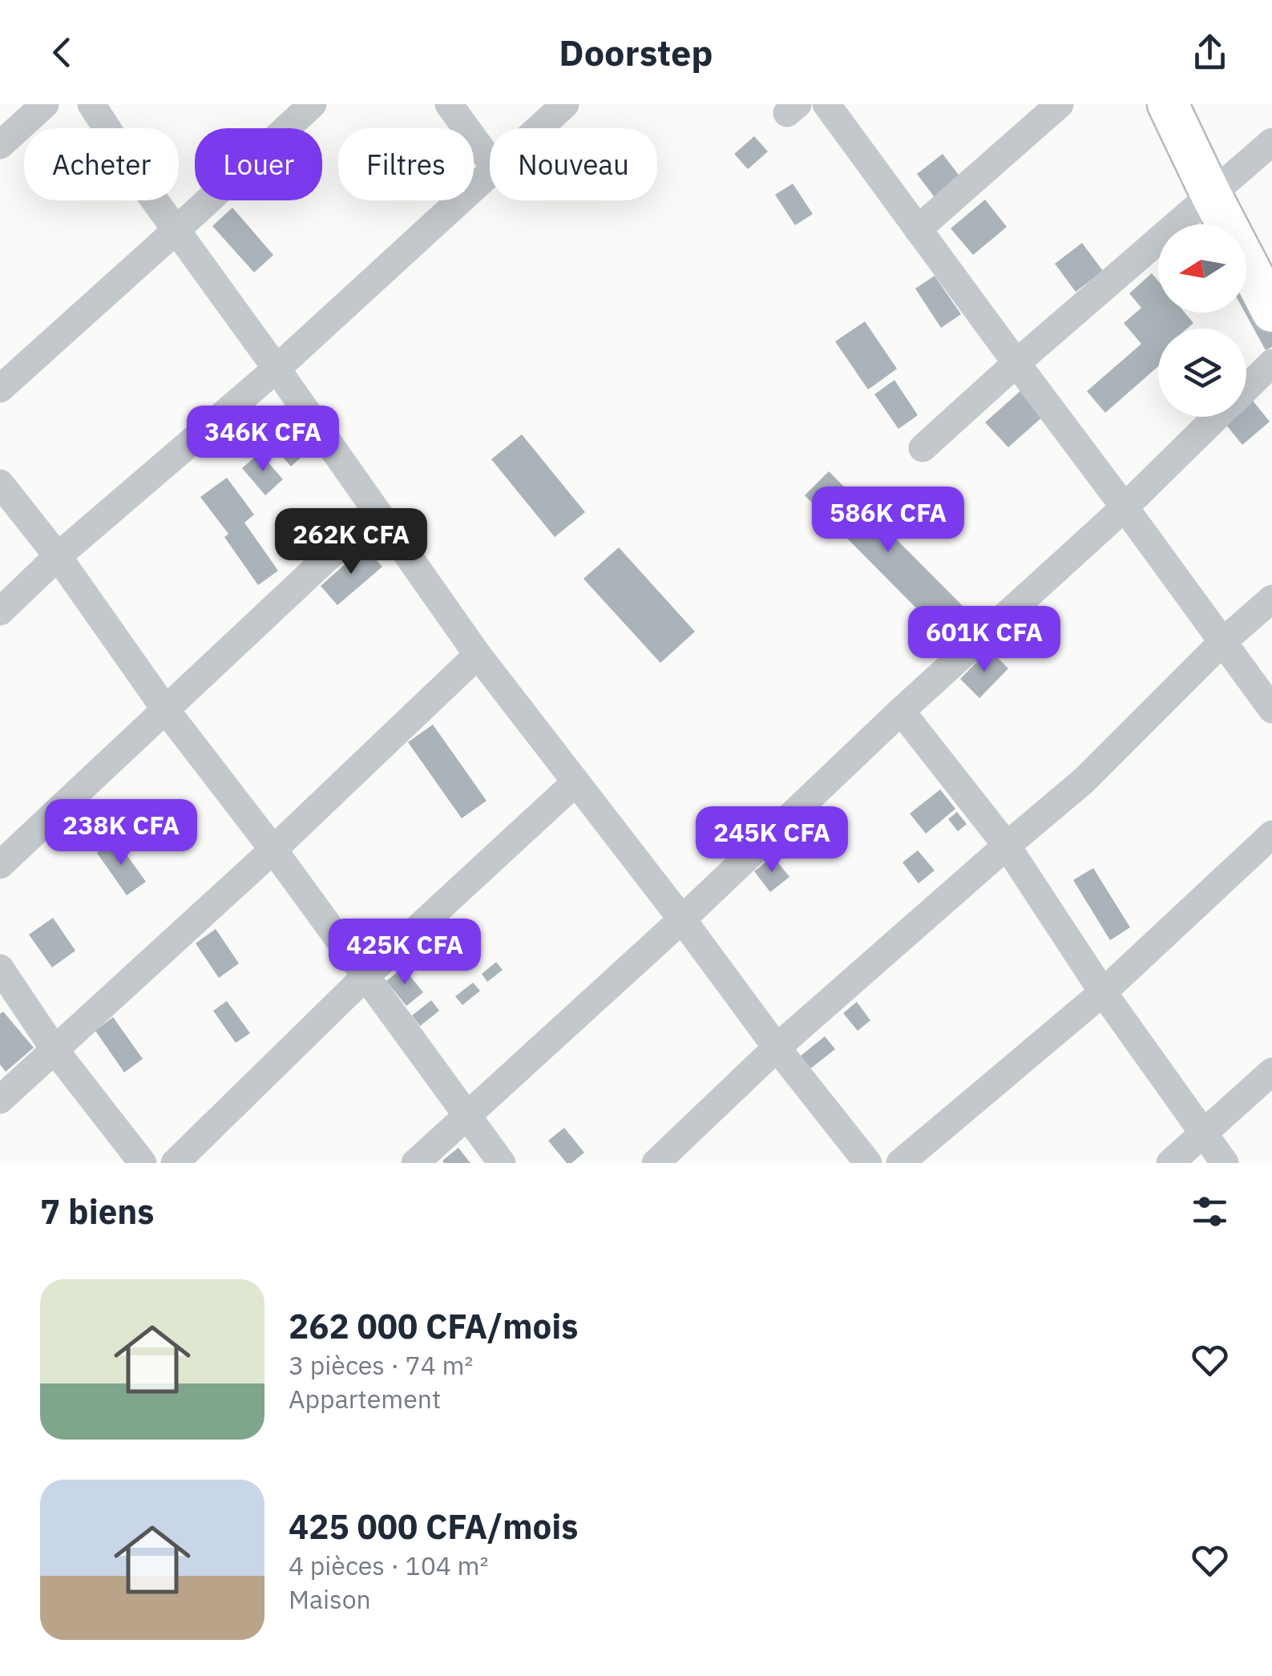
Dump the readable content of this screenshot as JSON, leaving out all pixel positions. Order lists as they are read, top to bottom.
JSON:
{
  "north": "left",
  "page": {
    "header": "Doorstep",
    "chip": [
      "Acheter",
      "Louer",
      "Filtres",
      "Nouveau"
    ],
    "price": [
      "346K CFA",
      "586K CFA",
      "262K CFA",
      "601K CFA",
      "238K CFA",
      "245K CFA",
      "425K CFA"
    ],
    "heading": "7 biens",
    "list": [
      {
        "name": "262 000 CFA/mois",
        "note": "3 pièces · 74 m² · Appartement"
      },
      {
        "name": "425 000 CFA/mois",
        "note": "4 pièces · 104 m² · Maison"
      }
    ]
  }
}
